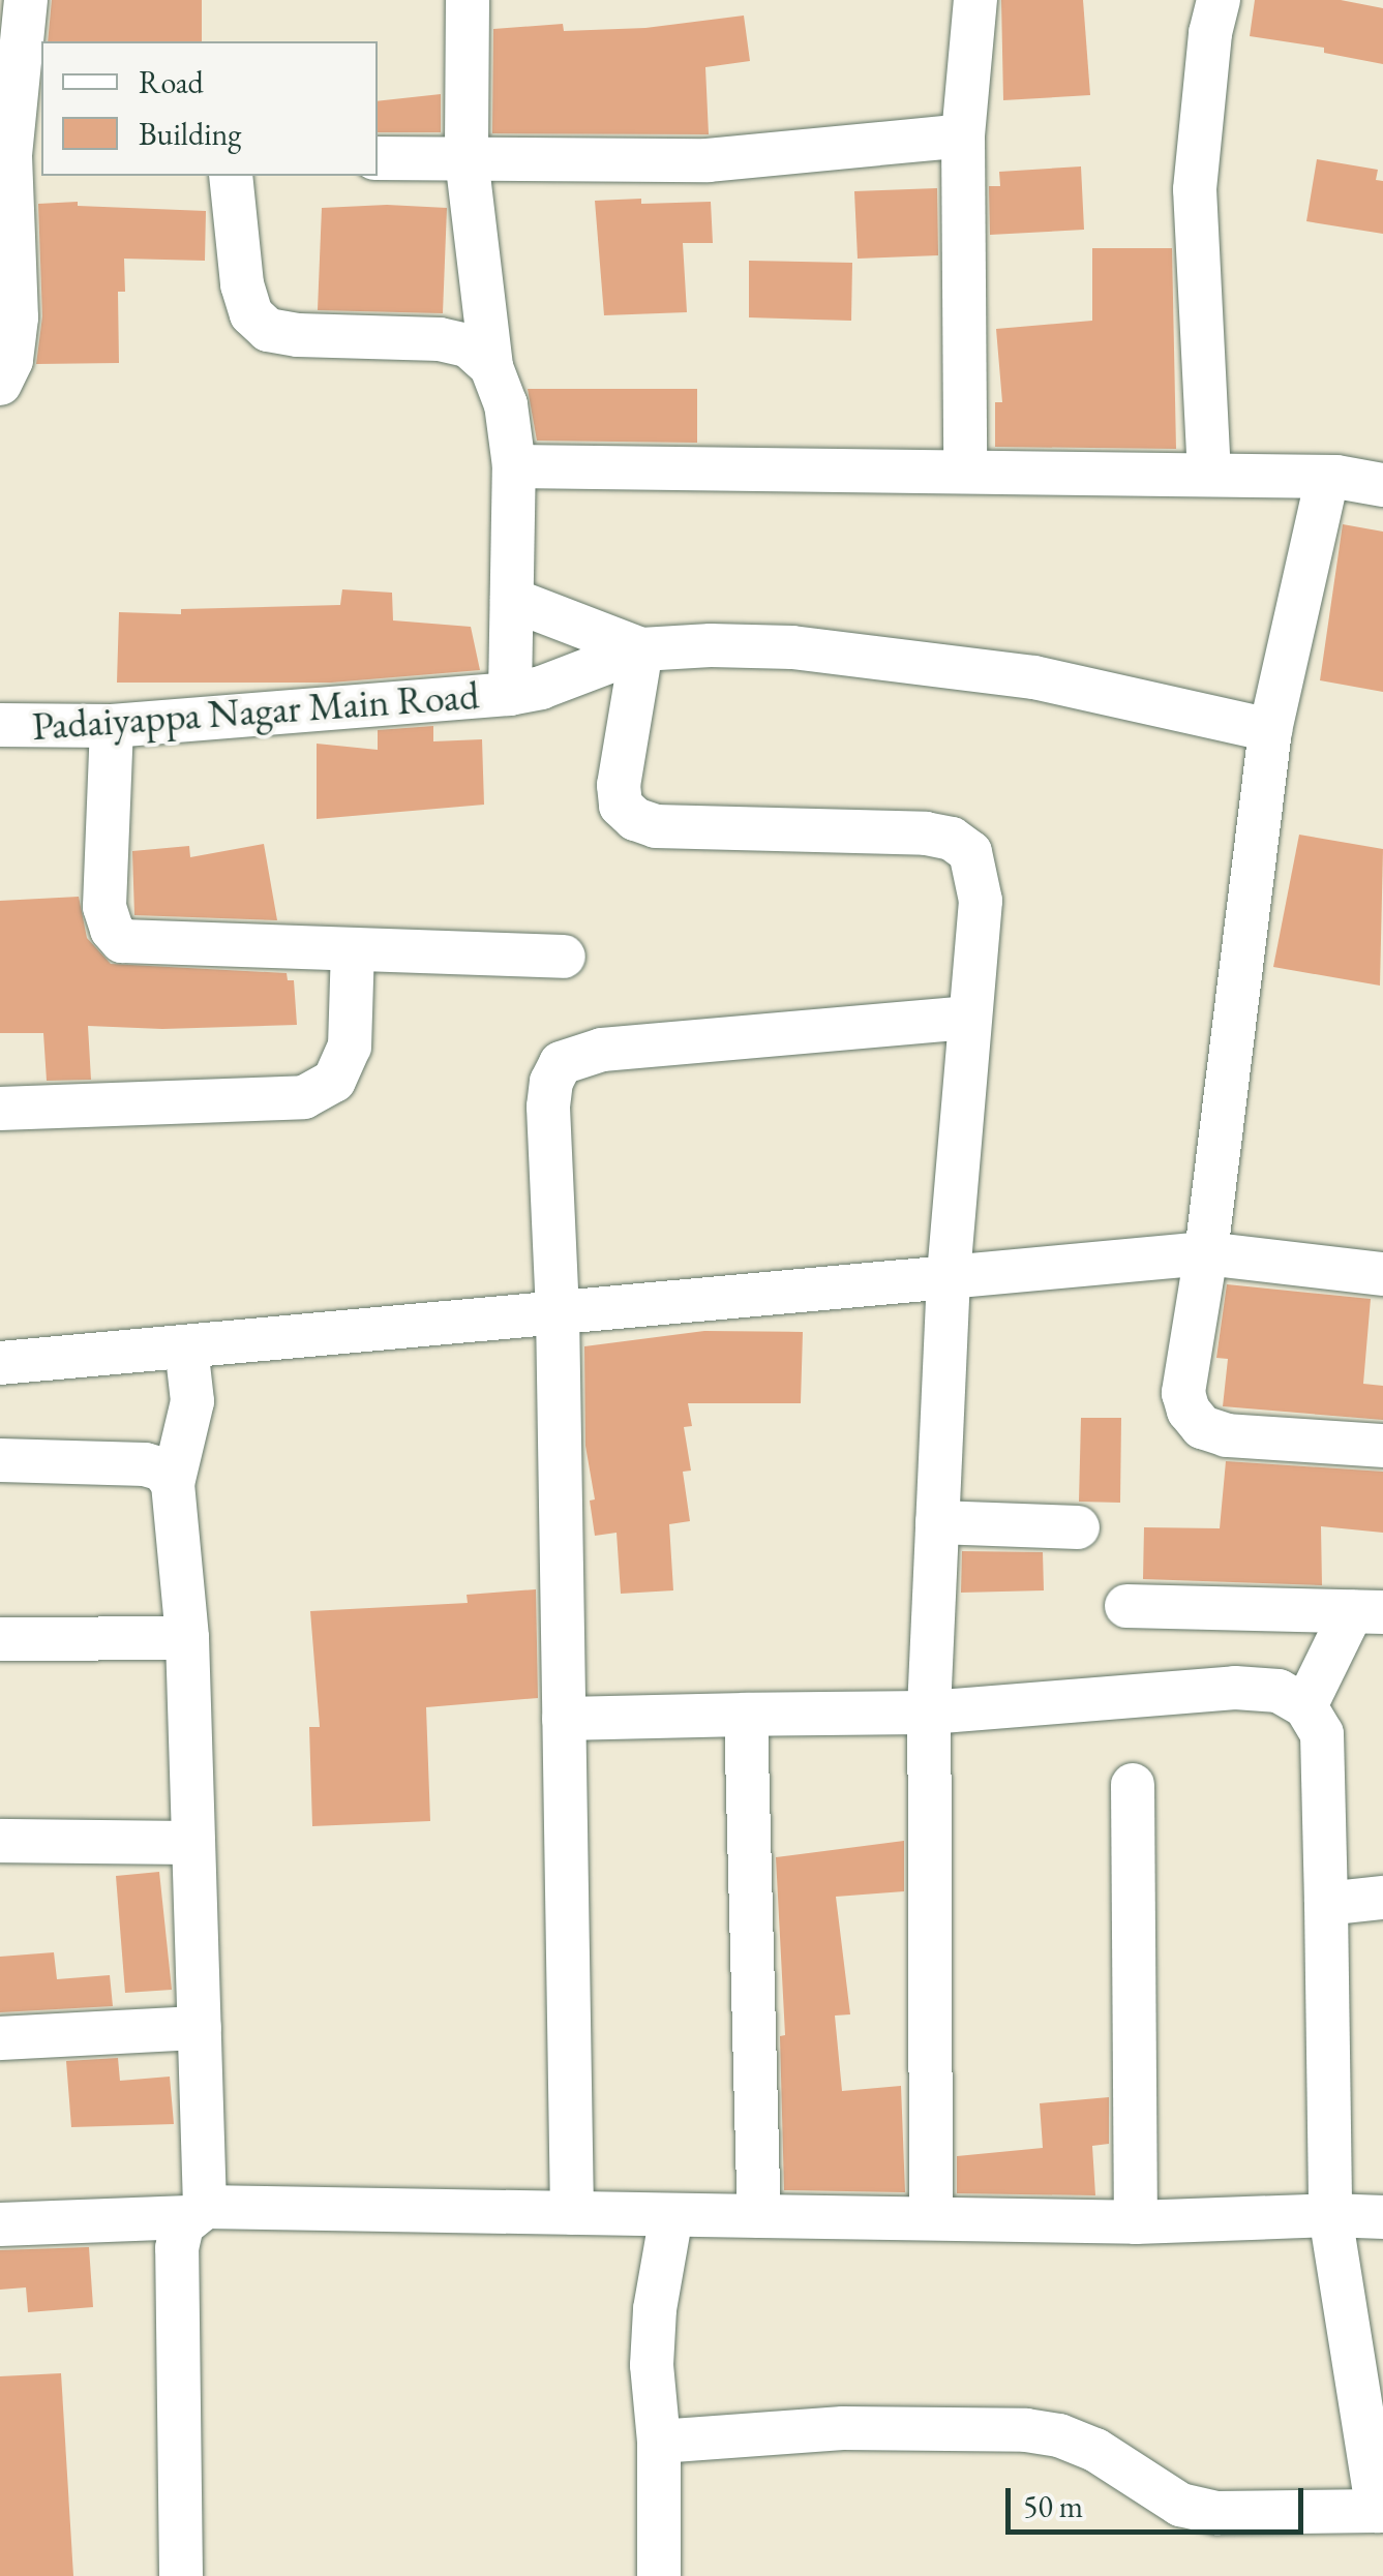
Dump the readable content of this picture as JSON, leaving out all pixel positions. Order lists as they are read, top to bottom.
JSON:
{
  "streets": {
    "street": ["Padaiyappa Nagar Main Road"]
  },
  "legend": ["Road", "Building"],
  "scale_bar": "50 m"
}
